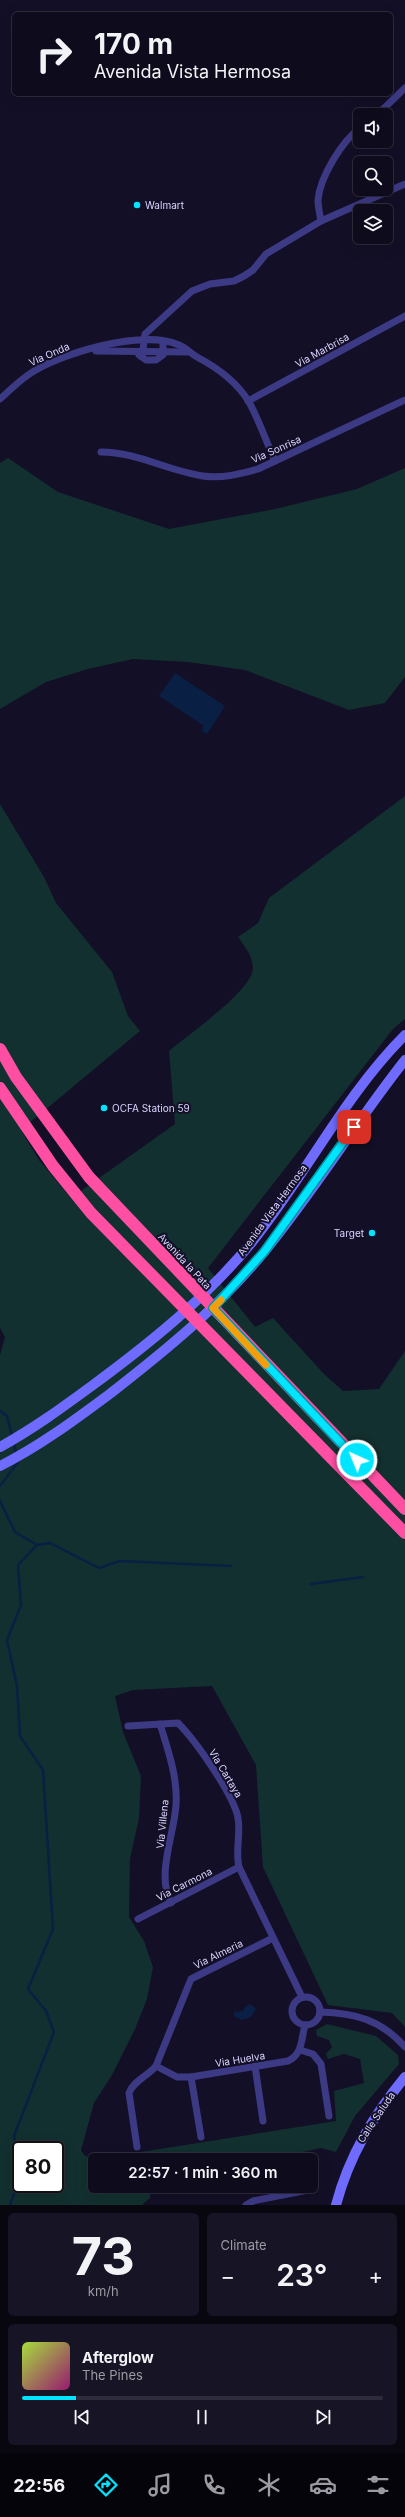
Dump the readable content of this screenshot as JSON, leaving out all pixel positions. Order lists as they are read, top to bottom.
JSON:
{
  "streets": {
    "highway": ["Avenida la Pata"],
    "main road": ["Avenida Vista Hermosa", "Calle Saluda"],
    "street": [
      "Via Marbrisa",
      "Via Onda",
      "Via Sonrisa",
      "Via Cartaya",
      "Via Villena",
      "Via Carmona",
      "Via Almeria",
      "Via Huelva"
    ]
  },
  "crossings": [
    ["Via Marbrisa", "Via Onda"],
    ["Via Onda", "Via Sonrisa"],
    ["Avenida Vista Hermosa", "Avenida la Pata"],
    ["Via Cartaya", "Via Villena"],
    ["Via Cartaya", "Via Carmona"],
    ["Via Cartaya", "Via Almeria"],
    ["Via Villena", "Via Carmona"],
    ["Via Almeria", "Via Huelva"]
  ],
  "places": ["Walmart", "OCFA Station 59", "Target"],
  "page": {
    "turn": ["170 m", "Avenida Vista Hermosa"],
    "limit": "80",
    "trip": "22:57 · 1 min · 360 m",
    "tile": [
      ["73", "km/h"],
      "Climate"
    ],
    "heat": ["−", "23°", "+"],
    "song": ["Afterglow", "The Pines"],
    "tabs": "22:56"
  }
}
